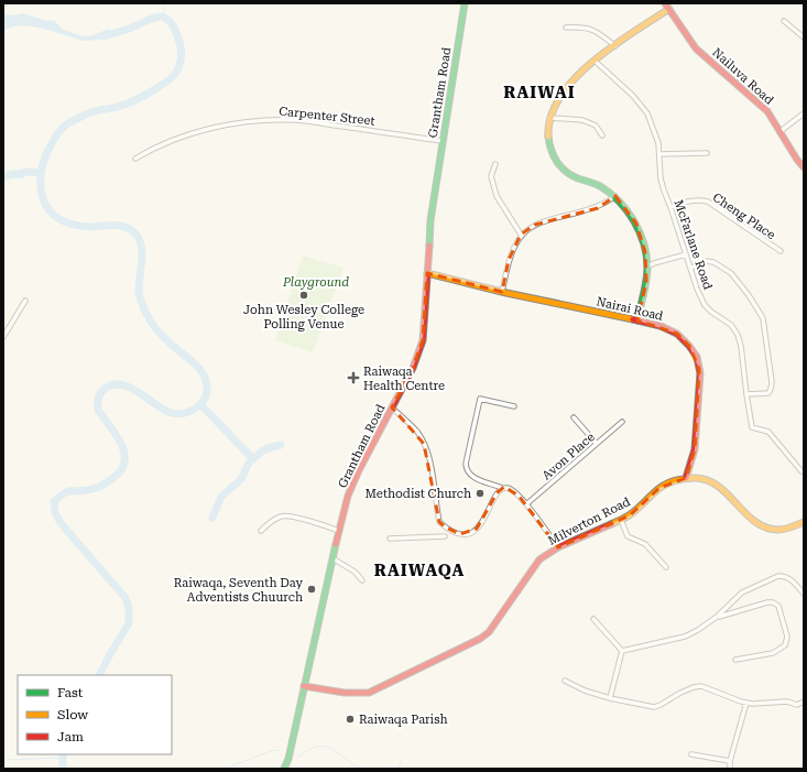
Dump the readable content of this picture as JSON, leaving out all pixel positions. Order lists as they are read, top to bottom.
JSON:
{
  "streets": {
    "main road": [
      "Nailuva Road",
      "Grantham Road",
      "Nairai Road",
      "Milverton Road"
    ],
    "street": [
      "Carpenter Street",
      "Cheng Place",
      "McFarlane Road",
      "Avon Place"
    ]
  },
  "crossings": [
    ["Grantham Road", "Carpenter Street"],
    ["Grantham Road", "Nairai Road"],
    ["Grantham Road", "Milverton Road"],
    ["Cheng Place", "McFarlane Road"],
    ["Nairai Road", "Milverton Road"]
  ],
  "districts": ["RAIWAI", "RAIWAQA"],
  "parks": ["Playground"],
  "places": {
    "other": [
      "John Wesley College Polling Venue",
      "Methodist Church",
      "Raiwaqa, Seventh Day Adventists Chuurch",
      "Raiwaqa Parish"
    ],
    "health": ["Raiwaqa Health Centre"]
  },
  "legend": ["Fast", "Slow", "Jam"]
}
